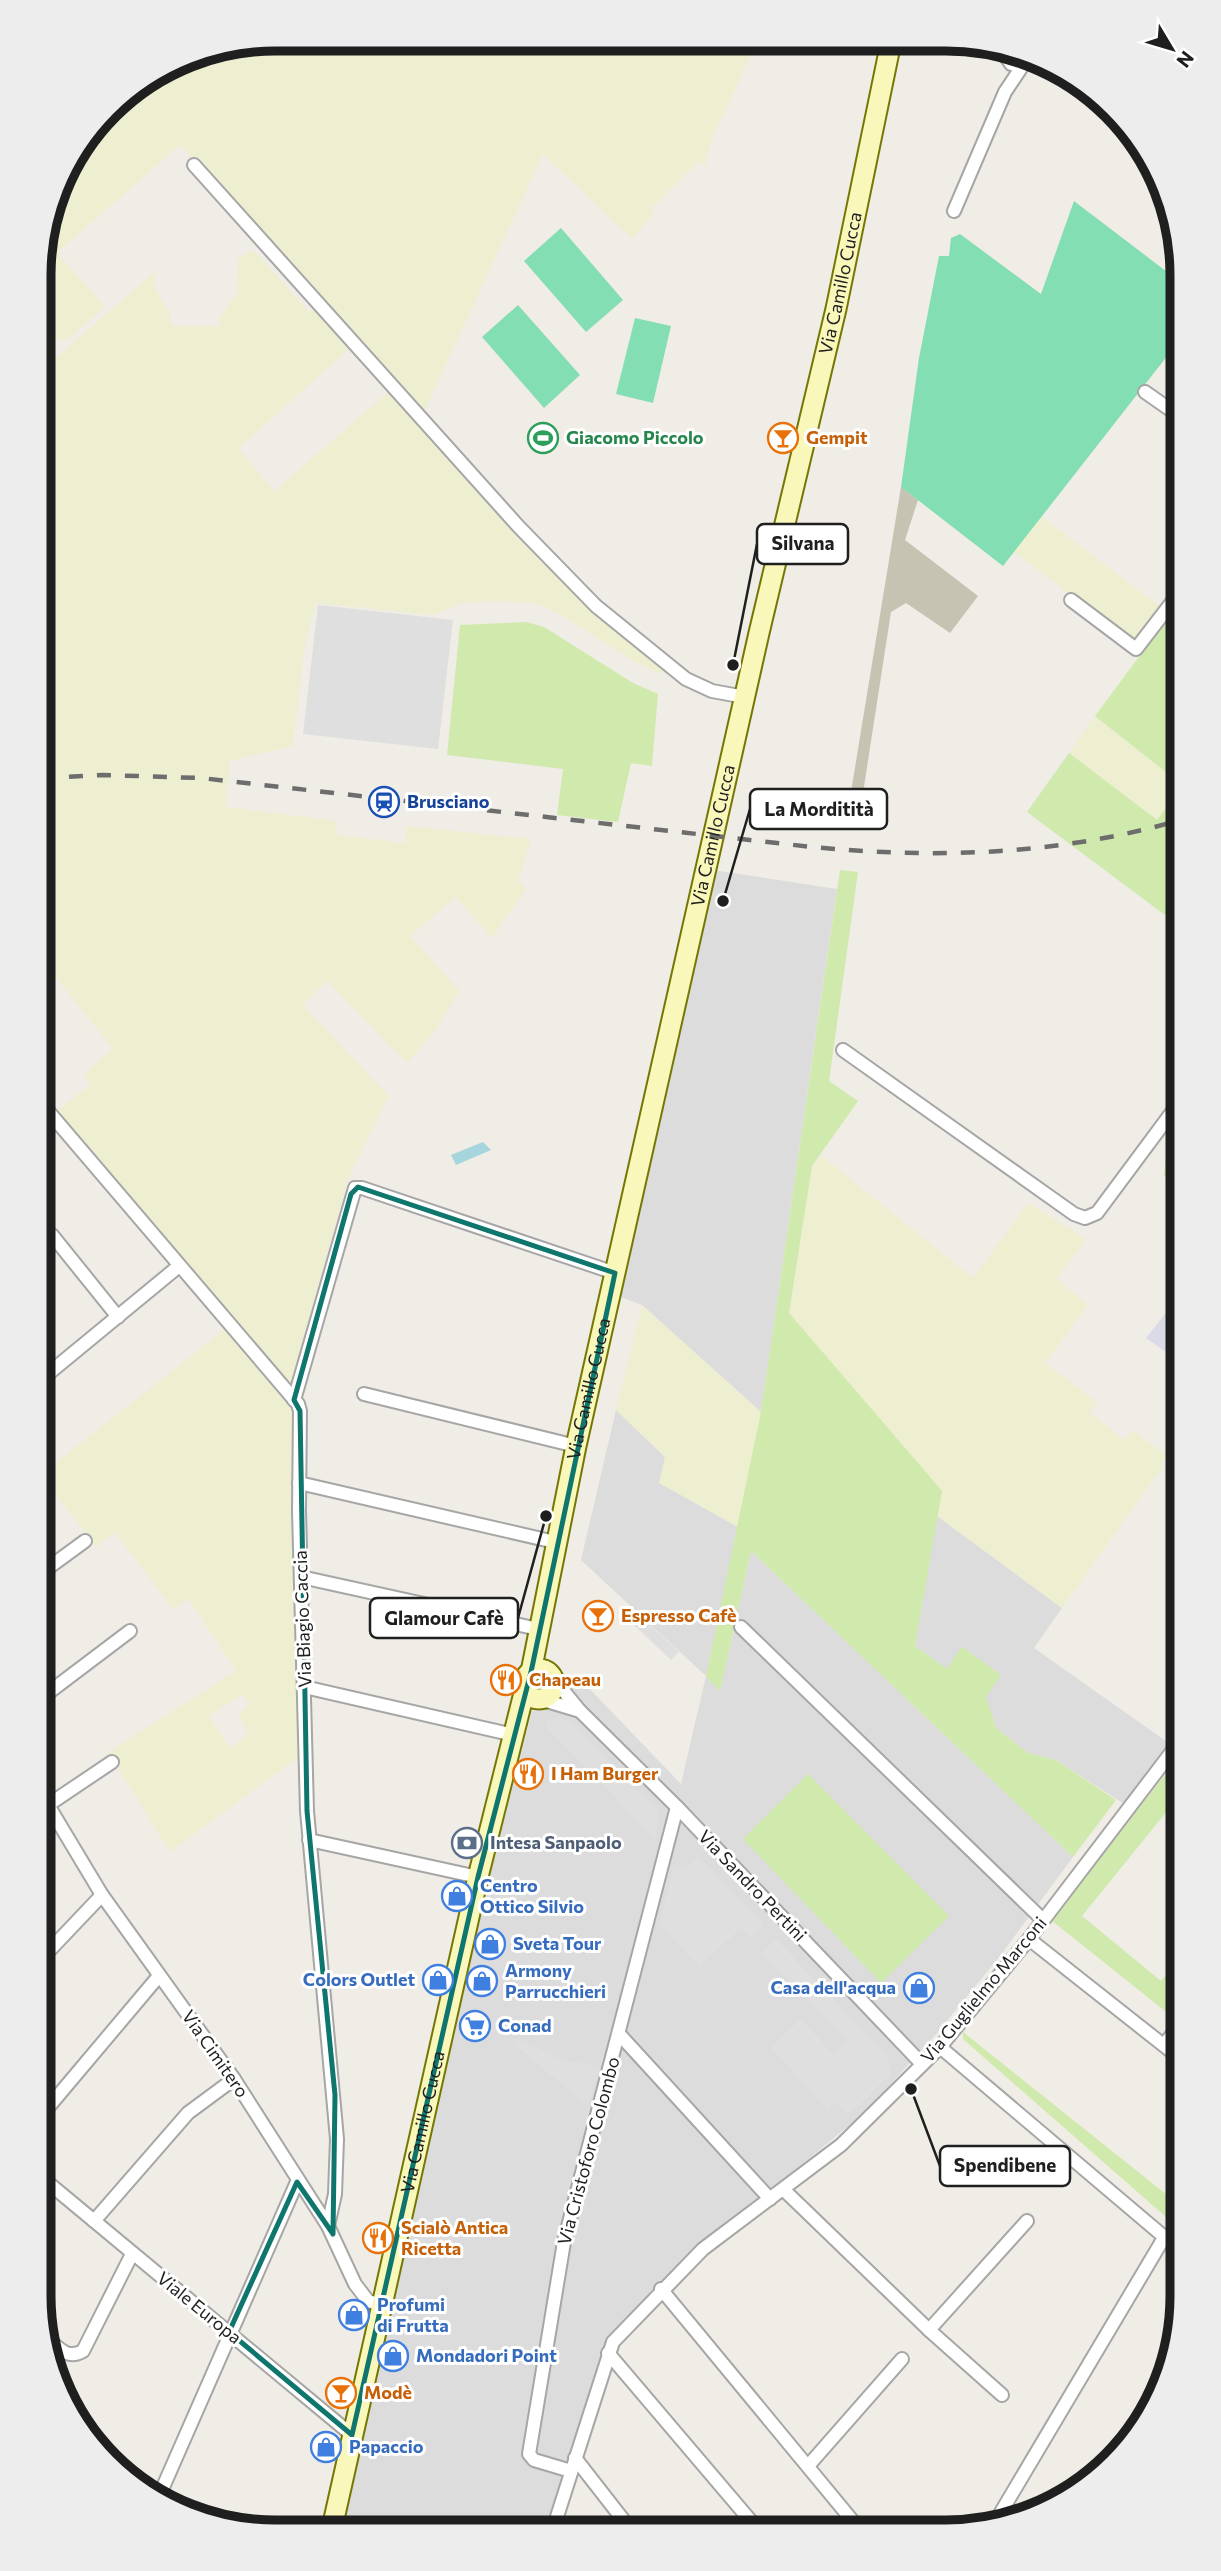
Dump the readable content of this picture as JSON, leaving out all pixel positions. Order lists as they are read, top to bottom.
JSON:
{
  "streets": {
    "street": [
      "Via Camillo Cucca",
      "Via Biagio Caccia",
      "Via Sandro Pertini",
      "Via Guglielmo Marconi",
      "Via Cimitero",
      "Via Cristoforo Colombo",
      "Viale Europa"
    ]
  },
  "crossings": [
    ["Via Camillo Cucca", "Via Sandro Pertini"],
    ["Via Camillo Cucca", "Via Cimitero"],
    ["Via Camillo Cucca", "Viale Europa"],
    ["Via Biagio Caccia", "Via Cimitero"],
    ["Via Sandro Pertini", "Via Guglielmo Marconi"],
    ["Via Sandro Pertini", "Via Cristoforo Colombo"],
    ["Via Guglielmo Marconi", "Via Cristoforo Colombo"]
  ],
  "places": {
    "sports": ["Giacomo Piccolo"],
    "bar": ["Gempit", "Espresso Cafè", "Modè"],
    "other": [
      "Silvana",
      "La Morditità",
      "Glamour Cafè",
      "Spendibene"
    ],
    "station": ["Brusciano"],
    "restaurant": ["Chapeau", "I Ham Burger", "Scialò Antica Ricetta"],
    "bank": ["Intesa Sanpaolo"],
    "shop": [
      "Centro Ottico Silvio",
      "Sveta Tour",
      "Colors Outlet",
      "Armony Parrucchieri",
      "Casa dell'acqua",
      "Profumi di Frutta",
      "Mondadori Point",
      "Papaccio"
    ],
    "supermarket": ["Conad"]
  },
  "north": "bottom right"
}
